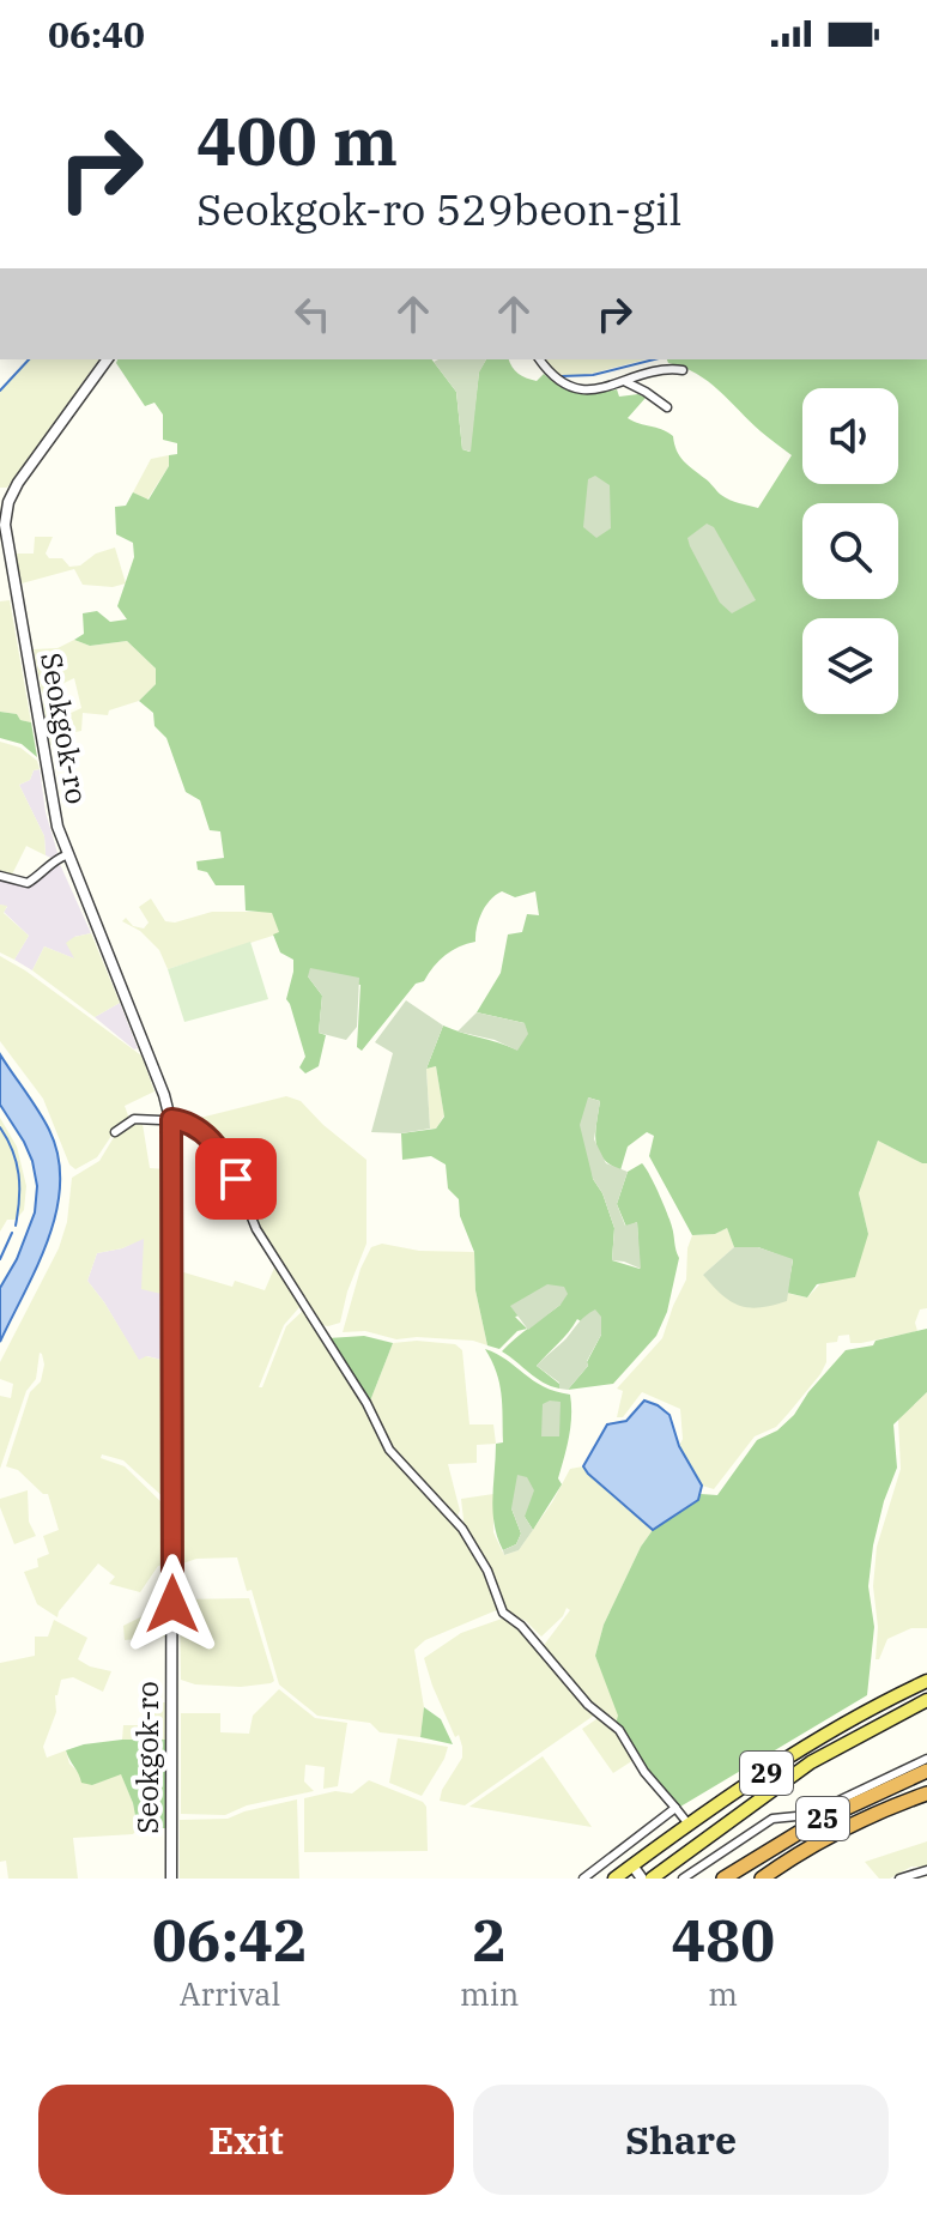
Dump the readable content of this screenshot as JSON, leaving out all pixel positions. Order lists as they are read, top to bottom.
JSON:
{
  "streets": {
    "highway": ["25"],
    "main road": ["29"],
    "street": ["Seokgok-ro"]
  },
  "page": {
    "status": "06:40",
    "turn": ["400 m", "Seokgok-ro 529beon-gil"],
    "eta": [
      "06:42",
      "Arrival",
      "2",
      "min",
      "480",
      "m"
    ],
    "buttons": ["Exit", "Share"]
  }
}
